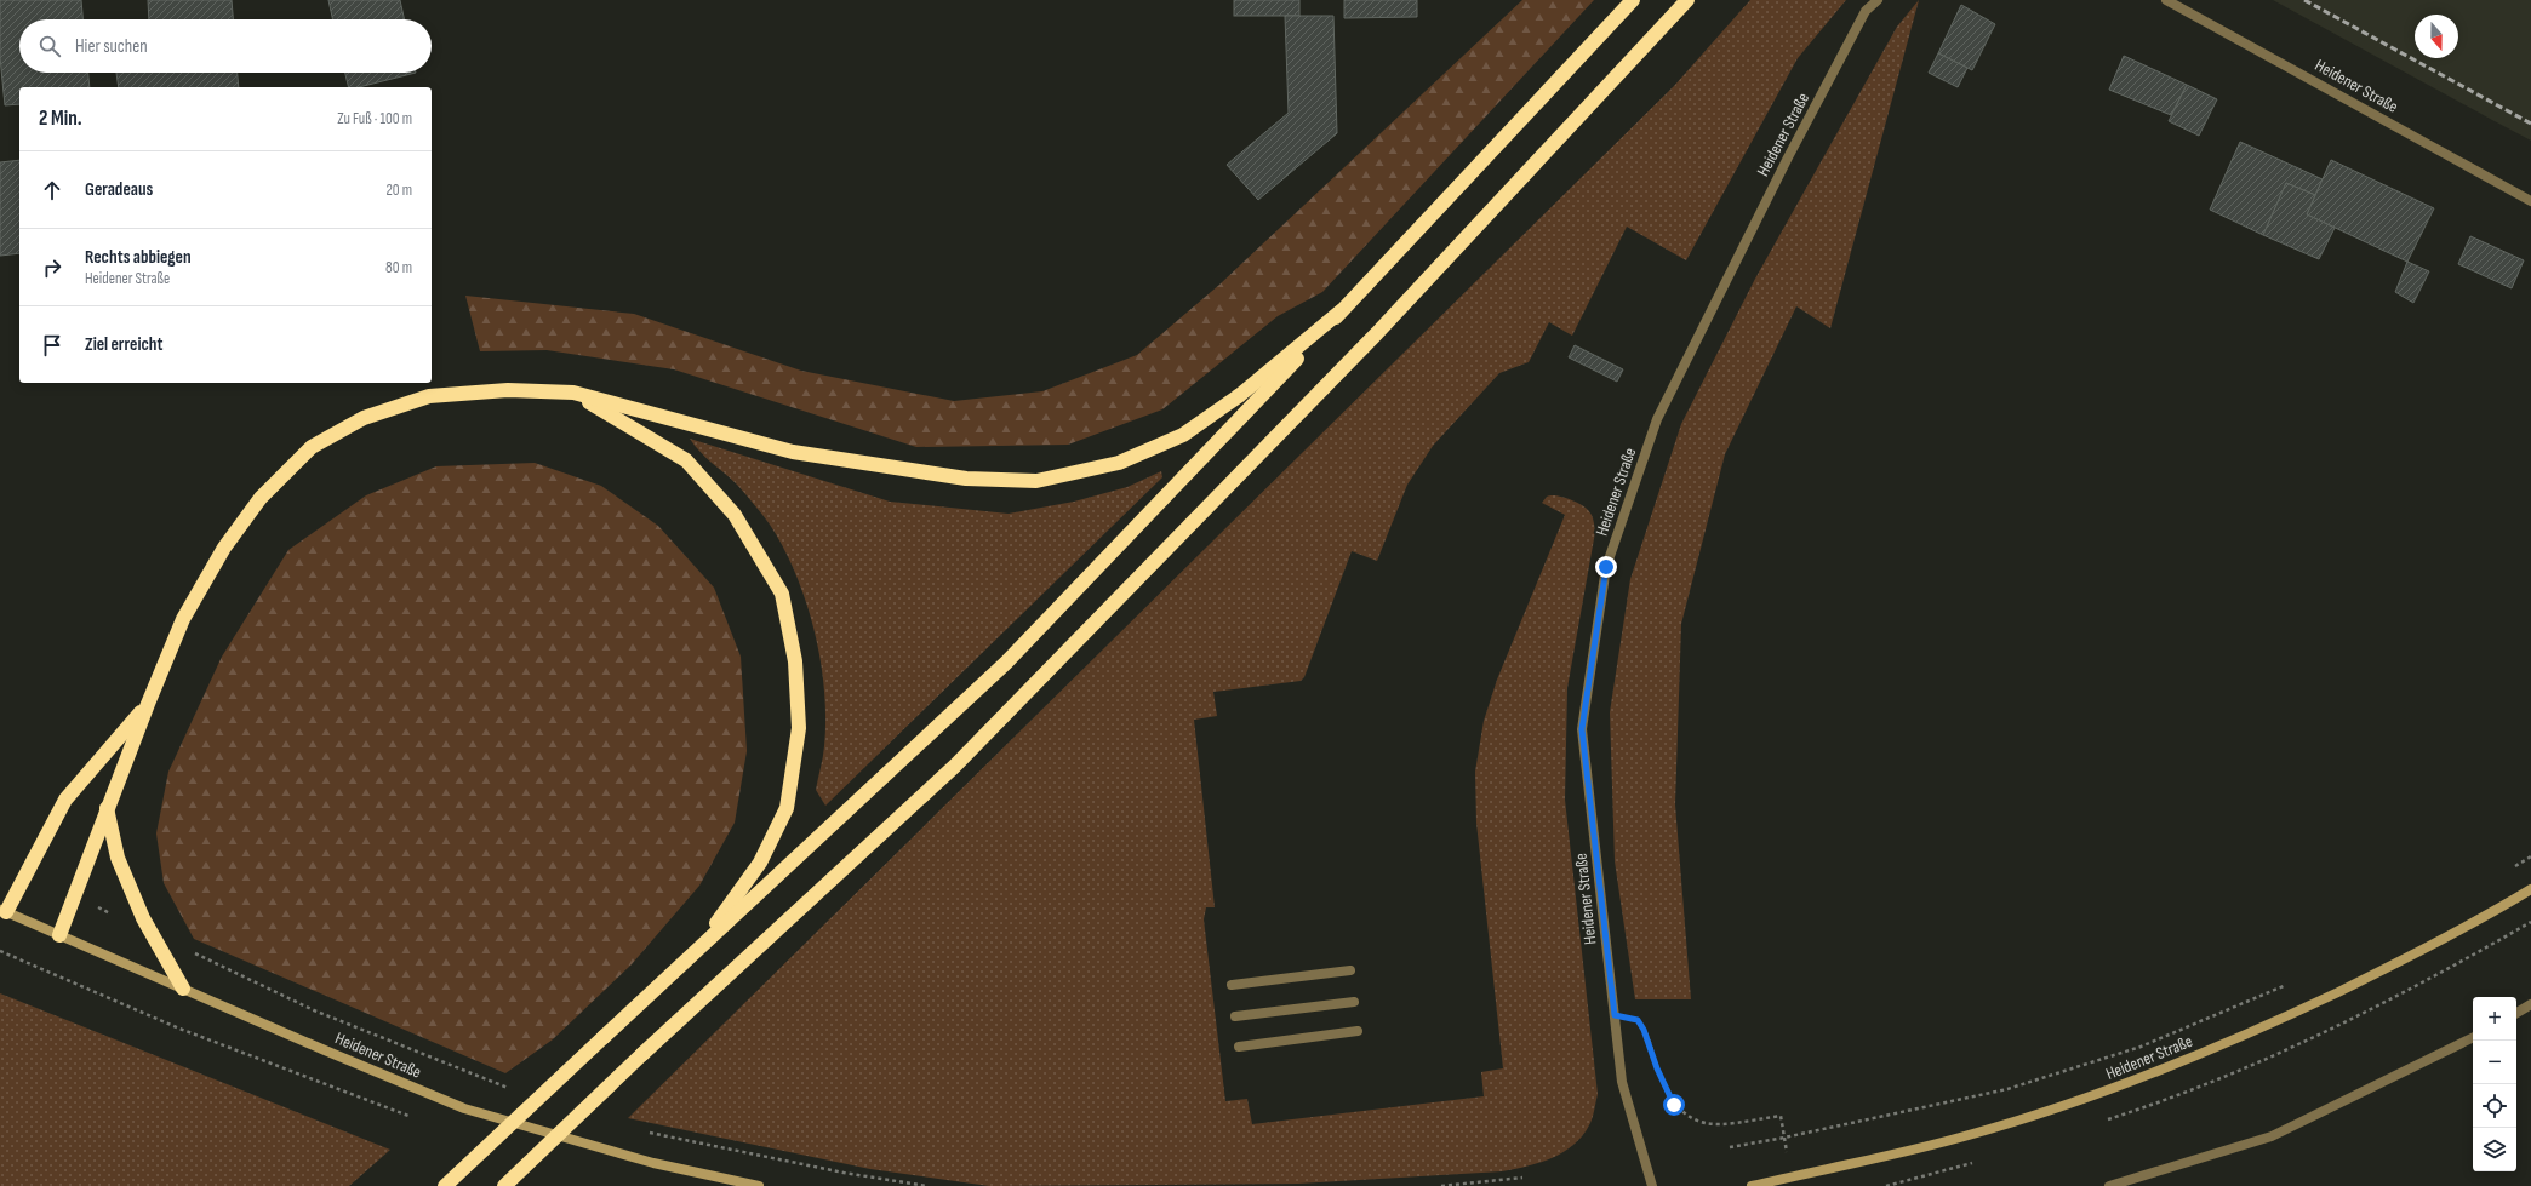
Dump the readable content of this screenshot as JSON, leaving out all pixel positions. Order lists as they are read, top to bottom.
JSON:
{
  "streets": {
    "main road": ["Heidener Straße"]
  },
  "north": "bottom",
  "page": {
    "search": "Hier suchen",
    "heading": ["2 Min.", "Zu Fuß · 100 m"],
    "list": [
      ["Geradeaus", "20 m"],
      ["Rechts abbiegen", "Heidener Straße", "80 m"],
      "Ziel erreicht"
    ],
    "map_buttons": ["+", "−"]
  }
}
